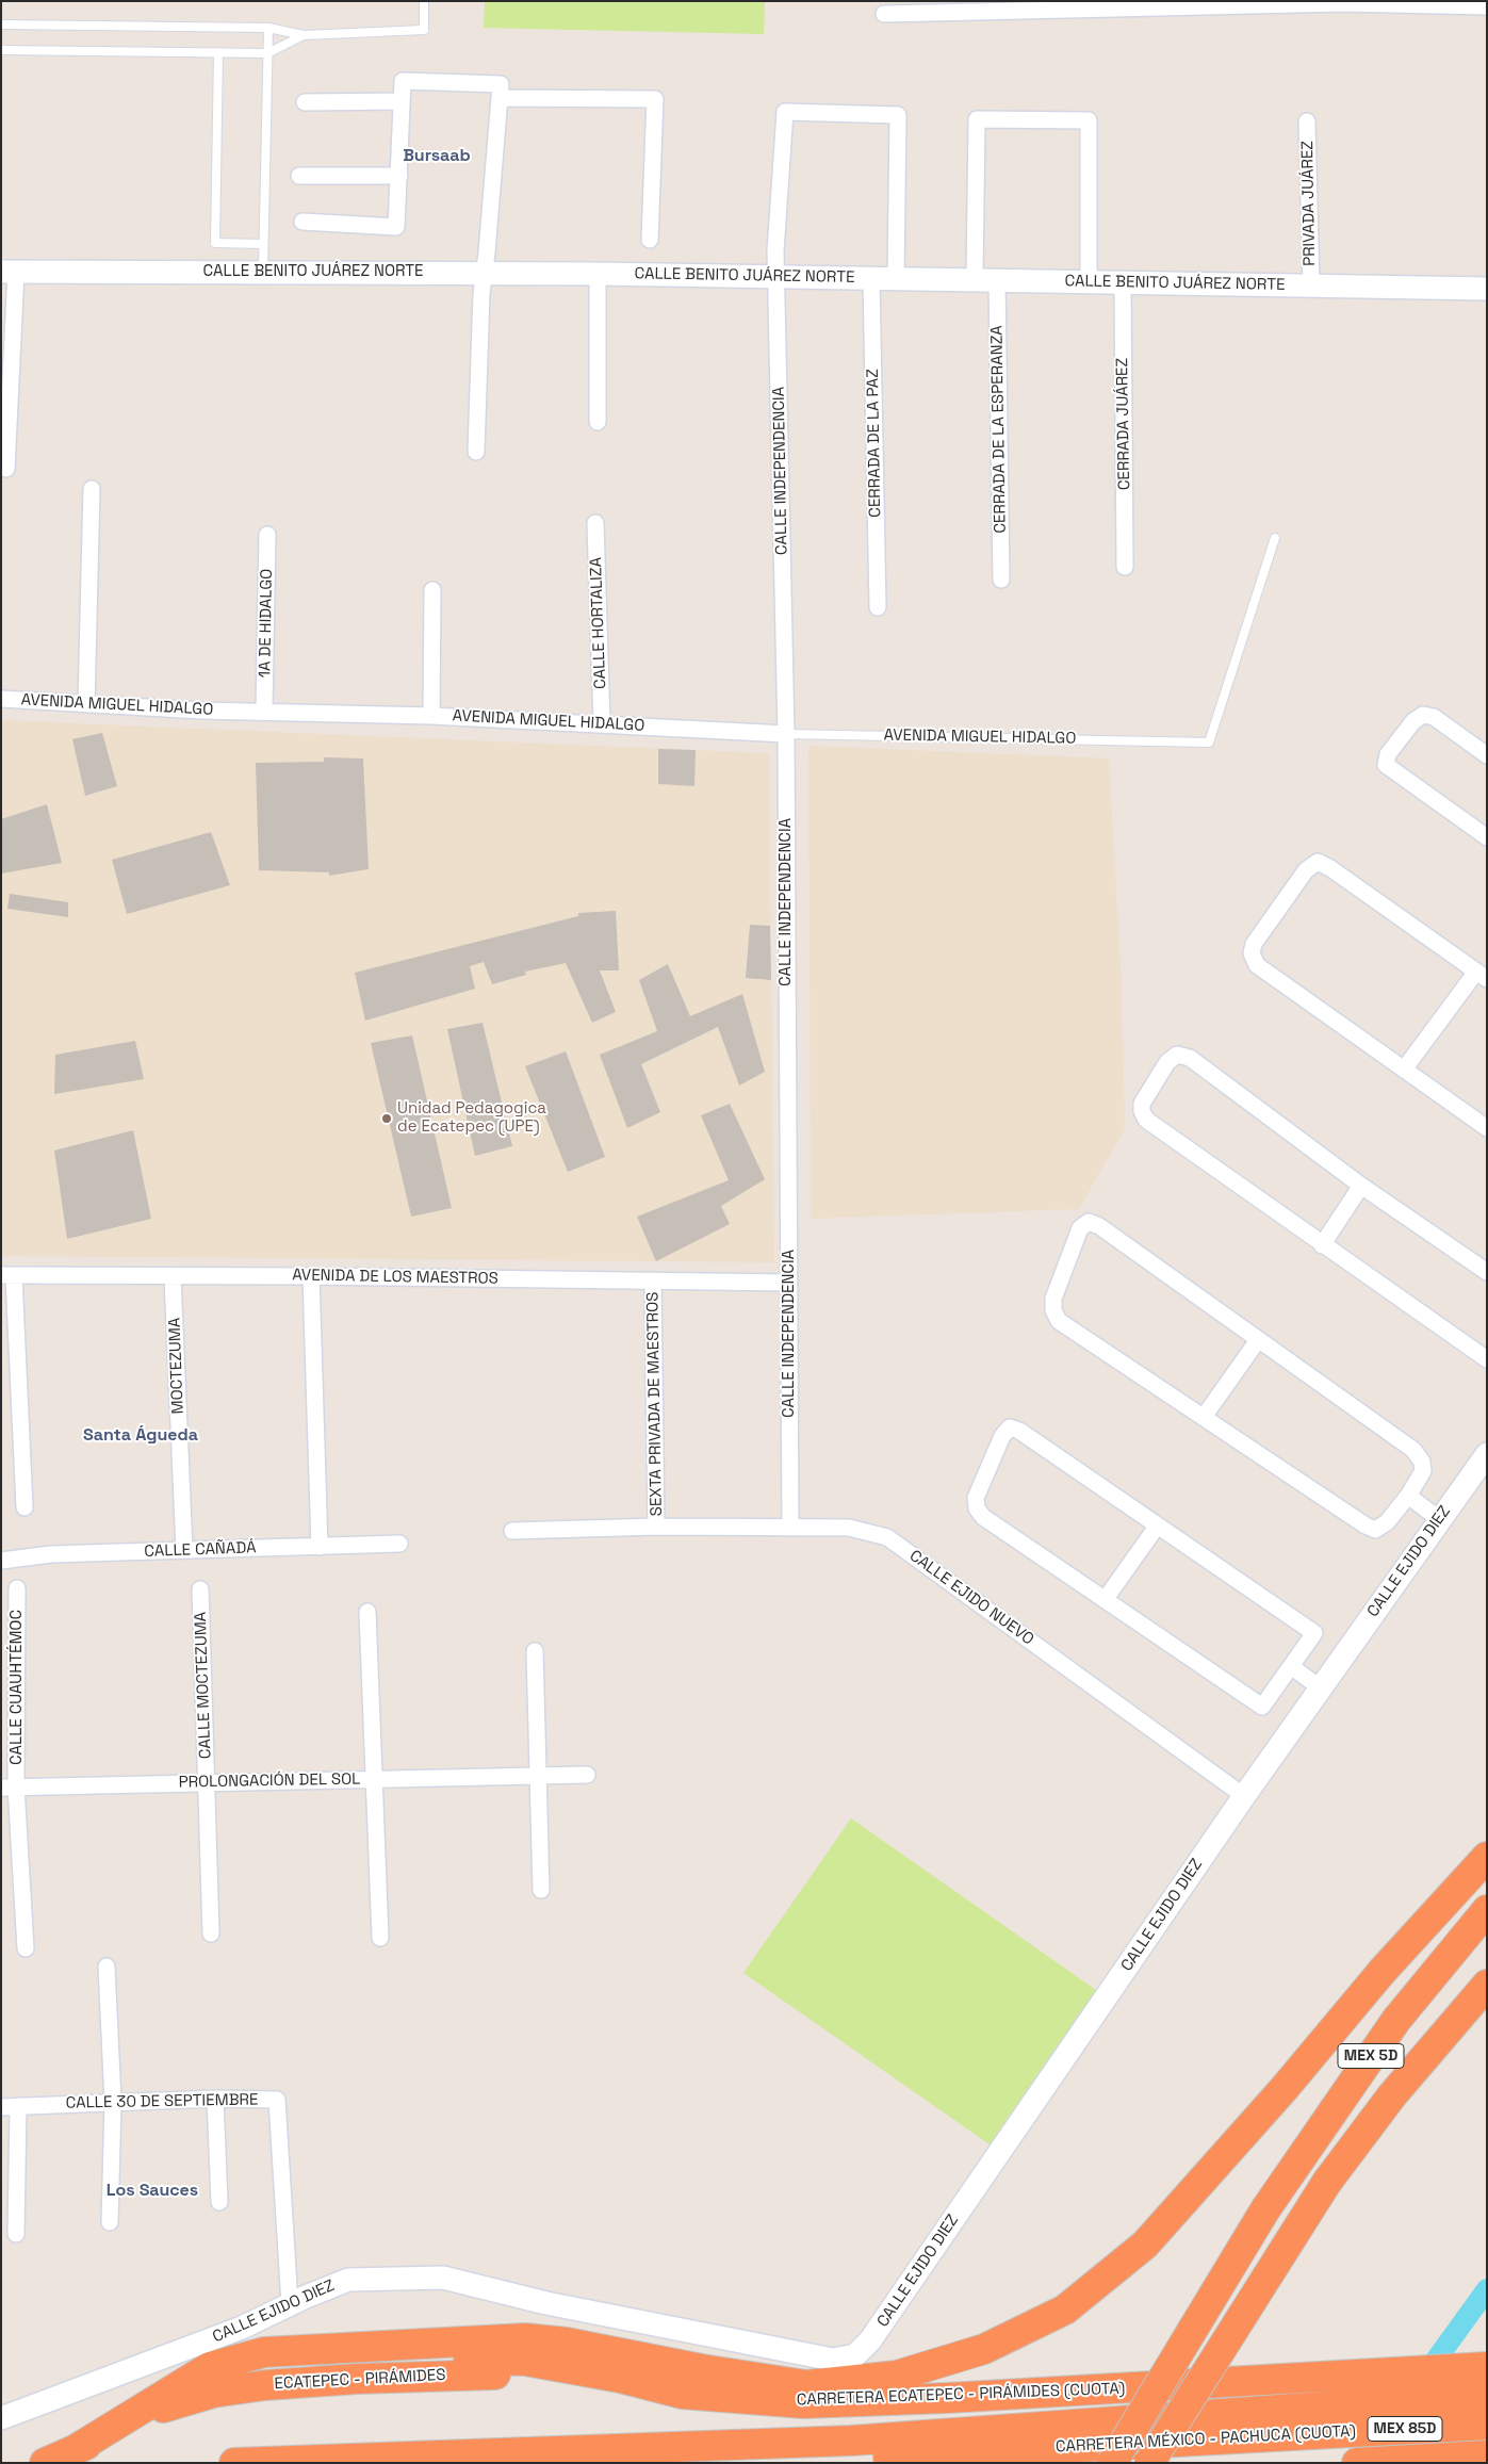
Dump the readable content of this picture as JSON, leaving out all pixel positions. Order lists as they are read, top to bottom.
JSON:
{
  "streets": {
    "highway": [
      "MEX 5D",
      "CARRETERA ECATEPEC - PIRÁMIDES (CUOTA)",
      "MEX 85D",
      "CARRETERA MÉXICO - PACHUCA (CUOTA)"
    ],
    "main road": ["CALLE BENITO JUÁREZ NORTE", "CALLE EJIDO DIEZ"],
    "street": [
      "PRIVADA JUÁREZ",
      "CERRADA JUÁREZ",
      "CERRADA DE LA ESPERANZA",
      "CERRADA DE LA PAZ",
      "CALLE INDEPENDENCIA",
      "1A DE HIDALGO",
      "CALLE HORTALIZA",
      "AVENIDA MIGUEL HIDALGO",
      "AVENIDA DE LOS MAESTROS",
      "MOCTEZUMA",
      "SEXTA PRIVADA DE MAESTROS",
      "CALLE CAÑADÁ",
      "CALLE EJIDO NUEVO",
      "CALLE MOCTEZUMA",
      "CALLE CUAUHTÉMOC",
      "PROLONGACIÓN DEL SOL",
      "CALLE 30 DE SEPTIEMBRE"
    ]
  },
  "crossings": [
    ["PRIVADA JUÁREZ", "CALLE BENITO JUÁREZ NORTE"],
    ["CALLE BENITO JUÁREZ NORTE", "CERRADA JUÁREZ"],
    ["CALLE BENITO JUÁREZ NORTE", "CERRADA DE LA ESPERANZA"],
    ["CALLE BENITO JUÁREZ NORTE", "CERRADA DE LA PAZ"],
    ["CALLE BENITO JUÁREZ NORTE", "CALLE INDEPENDENCIA"],
    ["CALLE INDEPENDENCIA", "AVENIDA MIGUEL HIDALGO"],
    ["CALLE INDEPENDENCIA", "AVENIDA DE LOS MAESTROS"],
    ["CALLE INDEPENDENCIA", "CALLE EJIDO NUEVO"],
    ["1A DE HIDALGO", "AVENIDA MIGUEL HIDALGO"],
    ["CALLE HORTALIZA", "AVENIDA MIGUEL HIDALGO"],
    ["AVENIDA DE LOS MAESTROS", "MOCTEZUMA"],
    ["AVENIDA DE LOS MAESTROS", "SEXTA PRIVADA DE MAESTROS"],
    ["MOCTEZUMA", "CALLE CAÑADÁ"],
    ["SEXTA PRIVADA DE MAESTROS", "CALLE EJIDO NUEVO"],
    ["CALLE EJIDO DIEZ", "CALLE EJIDO NUEVO"],
    ["CALLE EJIDO DIEZ", "CALLE 30 DE SEPTIEMBRE"],
    ["CALLE MOCTEZUMA", "PROLONGACIÓN DEL SOL"],
    ["CALLE CUAUHTÉMOC", "PROLONGACIÓN DEL SOL"]
  ],
  "districts": ["Bursaab", "Santa Águeda", "Los Sauces"],
  "places": ["Unidad Pedagogica de Ecatepec (UPE)"]
}
